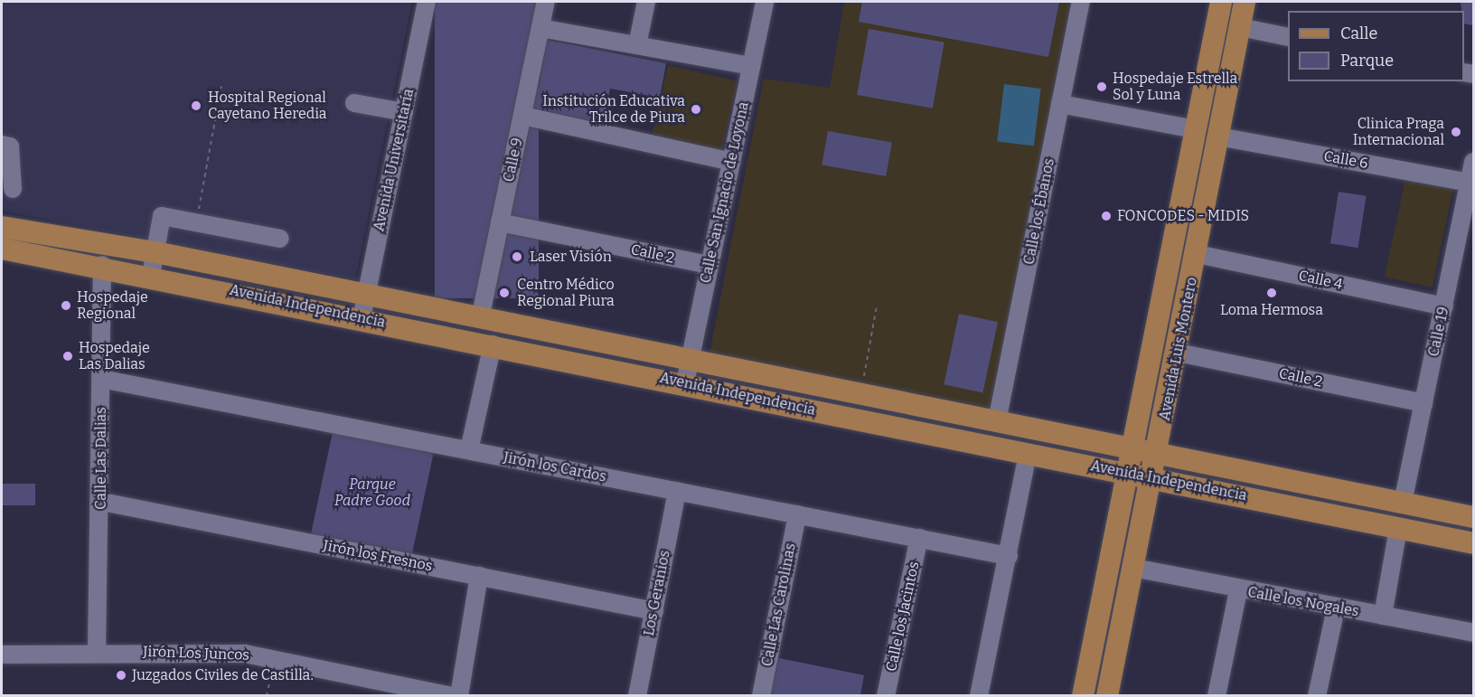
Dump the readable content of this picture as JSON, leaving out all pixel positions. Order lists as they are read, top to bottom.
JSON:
{
  "streets": {
    "main road": ["Avenida Independencia", "Avenida Luis Montero"],
    "street": [
      "Avenida Universitaría",
      "Calle 9",
      "Calle 6",
      "Calle San Ignacio de Loyona",
      "Calle los Ébanos",
      "Calle 2",
      "Calle 4",
      "Calle 19",
      "Calle Las Dalias",
      "Jirón los Cardos",
      "Jirón los Fresnos",
      "Los Geranios",
      "Calle los Nogales",
      "Calle Las Carolinas",
      "Calle los Jacintos",
      "Jirón Los Juncos"
    ]
  },
  "crossings": [
    ["Avenida Universitaría", "Avenida Independencia"],
    ["Calle 9", "Calle 2"],
    ["Calle 9", "Avenida Independencia"],
    ["Calle 6", "Calle 19"],
    ["Calle 6", "Avenida Luis Montero"],
    ["Calle San Ignacio de Loyona", "Calle 2"],
    ["Calle San Ignacio de Loyona", "Avenida Independencia"],
    ["Calle los Ébanos", "Avenida Independencia"],
    ["Calle 2", "Calle 19"],
    ["Calle 2", "Avenida Luis Montero"],
    ["Calle 4", "Calle 19"],
    ["Calle 4", "Avenida Luis Montero"],
    ["Avenida Independencia", "Calle 19"],
    ["Avenida Independencia", "Avenida Luis Montero"],
    ["Avenida Independencia", "Calle Las Dalias"],
    ["Avenida Luis Montero", "Calle los Nogales"],
    ["Calle Las Dalias", "Jirón los Cardos"],
    ["Calle Las Dalias", "Jirón los Fresnos"],
    ["Calle Las Dalias", "Jirón Los Juncos"],
    ["Jirón los Cardos", "Los Geranios"],
    ["Jirón los Cardos", "Calle Las Carolinas"],
    ["Jirón los Cardos", "Calle los Jacintos"],
    ["Jirón los Fresnos", "Los Geranios"]
  ],
  "parks": ["Parque Padre Good"],
  "places": [
    "Hospedaje Estrella Sol y Luna",
    "Hospital Regional Cayetano Heredia",
    "Institución Educativa Trilce de Piura",
    "Clinica Praga Internacional",
    "FONCODES - MIDIS",
    "Laser Visión",
    "Centro Médico Regional Piura",
    "Loma Hermosa",
    "Hospedaje Regional",
    "Hospedaje Las Dalias",
    "Juzgados Civiles de Castilla."
  ],
  "legend": ["Calle", "Parque"]
}
